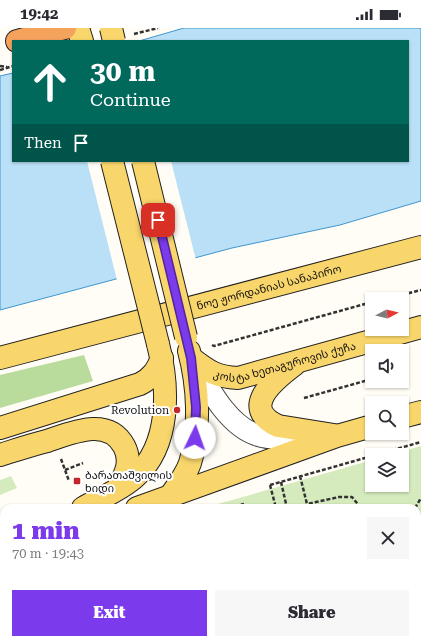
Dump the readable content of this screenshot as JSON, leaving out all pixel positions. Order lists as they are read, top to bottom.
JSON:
{
  "streets": {
    "main road": ["ნოე ჟორდანიას სანაპირო", "კოსტა ხეთაგუროვის ქუჩა"]
  },
  "places": {
    "other": ["Revolution"],
    "transit": ["ბარათაშვილის ხიდი"]
  },
  "north": "right",
  "page": {
    "status": "19:42",
    "turn": ["30 m", "Continue"],
    "then": "Then",
    "heading": ["1 min", "70 m · 19:43"],
    "buttons": ["Exit", "Share"]
  }
}
